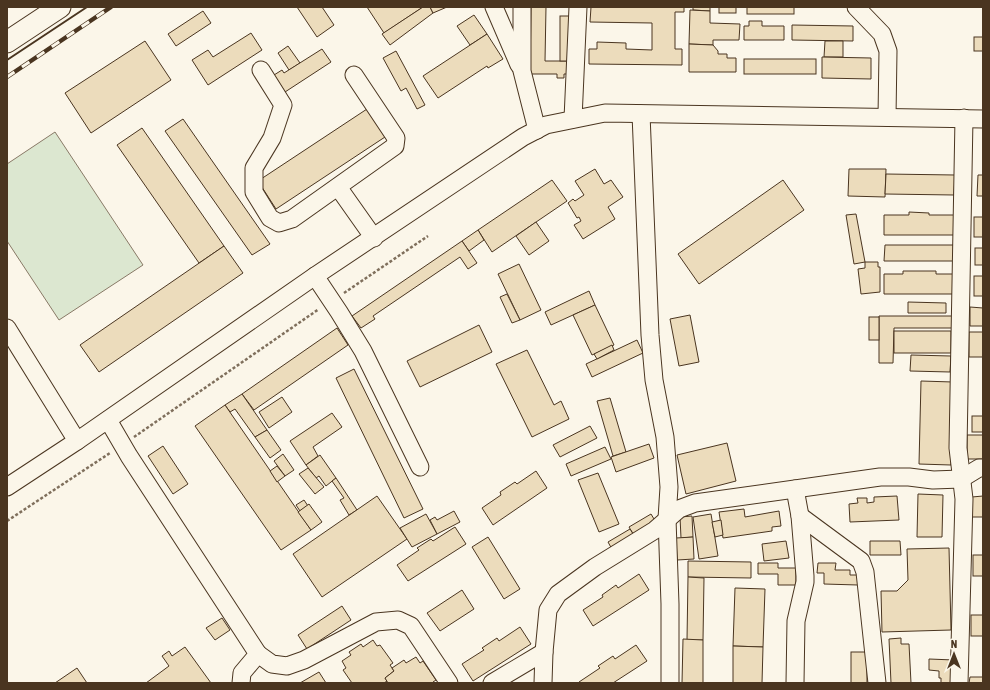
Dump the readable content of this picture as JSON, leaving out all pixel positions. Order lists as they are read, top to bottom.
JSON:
{
  "north": "top"
}
